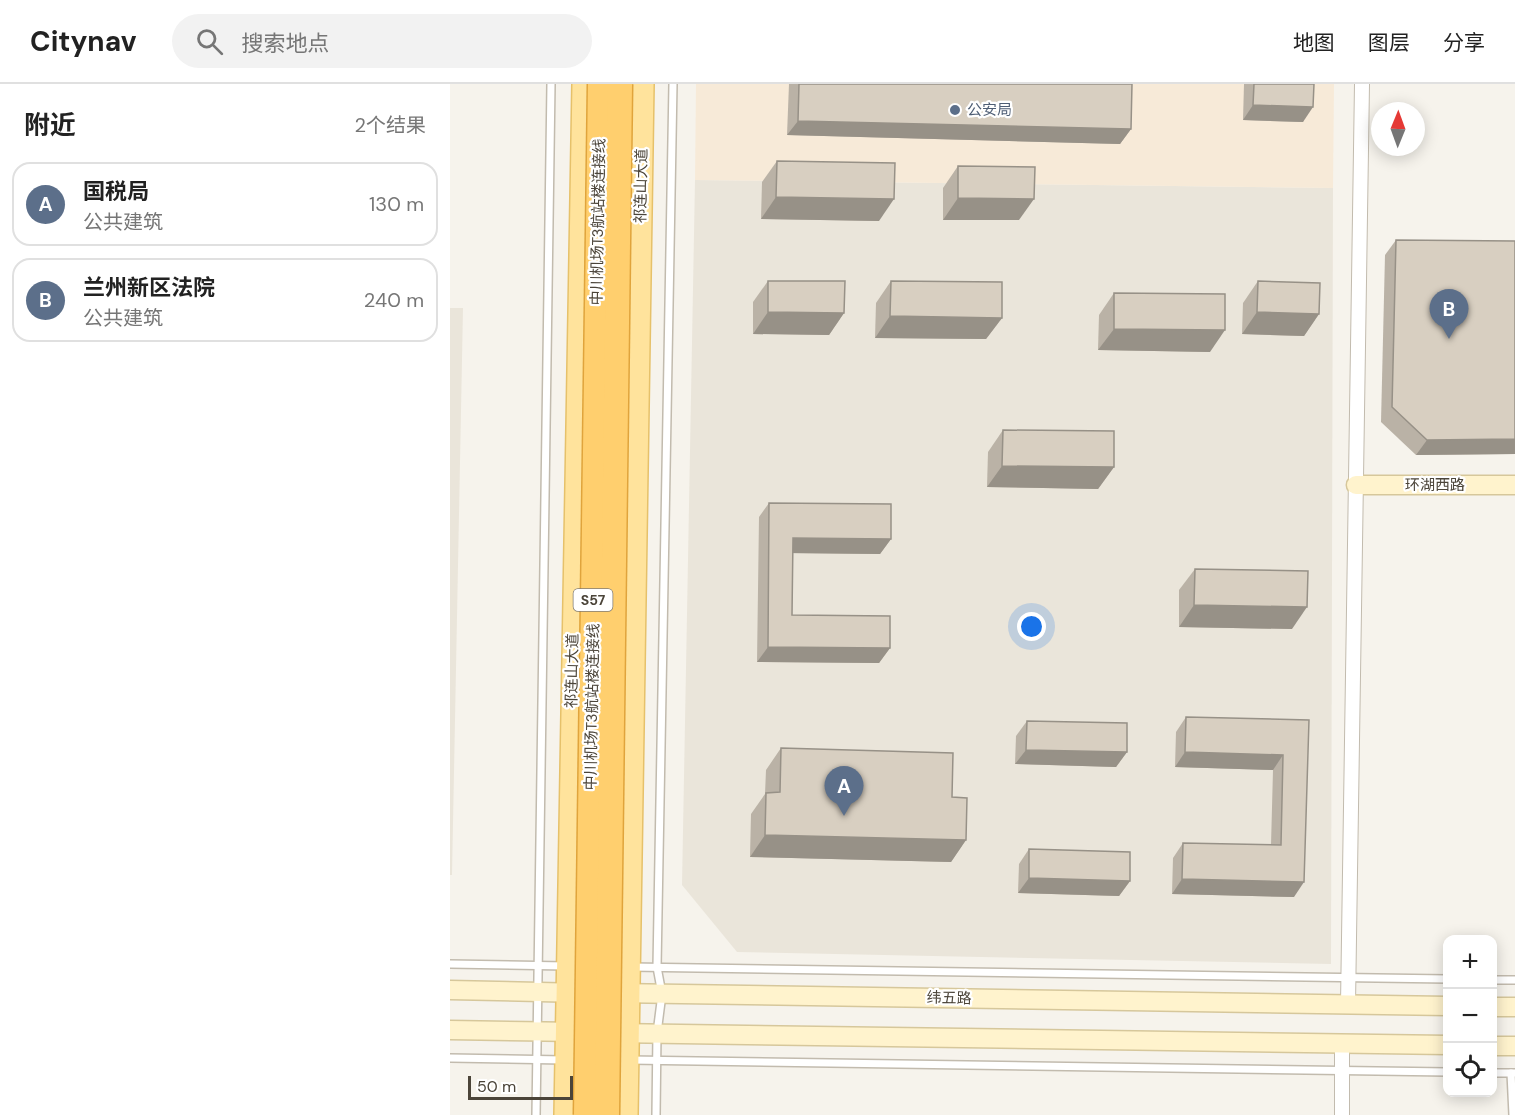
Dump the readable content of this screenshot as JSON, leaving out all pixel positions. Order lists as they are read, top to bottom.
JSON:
{
  "streets": {
    "highway": ["中川机场T3航站楼连接线", "S57"],
    "main road": ["祁连山大道"],
    "street": ["环湖西路", "纬五路"]
  },
  "crossings": [
    ["祁连山大道", "纬五路"]
  ],
  "places": ["公安局"],
  "scale_bar": "50 m",
  "north": "top",
  "page": {
    "header": "Citynav",
    "search": "搜索地点",
    "nav": ["地图", "图层", "分享"],
    "heading": ["附近", "2个结果"],
    "list": [
      {
        "mark": "A",
        "name": "国税局",
        "note": "公共建筑",
        "value": "130 m"
      },
      {
        "mark": "B",
        "name": "兰州新区法院",
        "note": "公共建筑",
        "value": "240 m"
      }
    ],
    "pins": ["B", "A"],
    "map_buttons": ["+", "−"],
    "scale": "50 m"
  }
}
